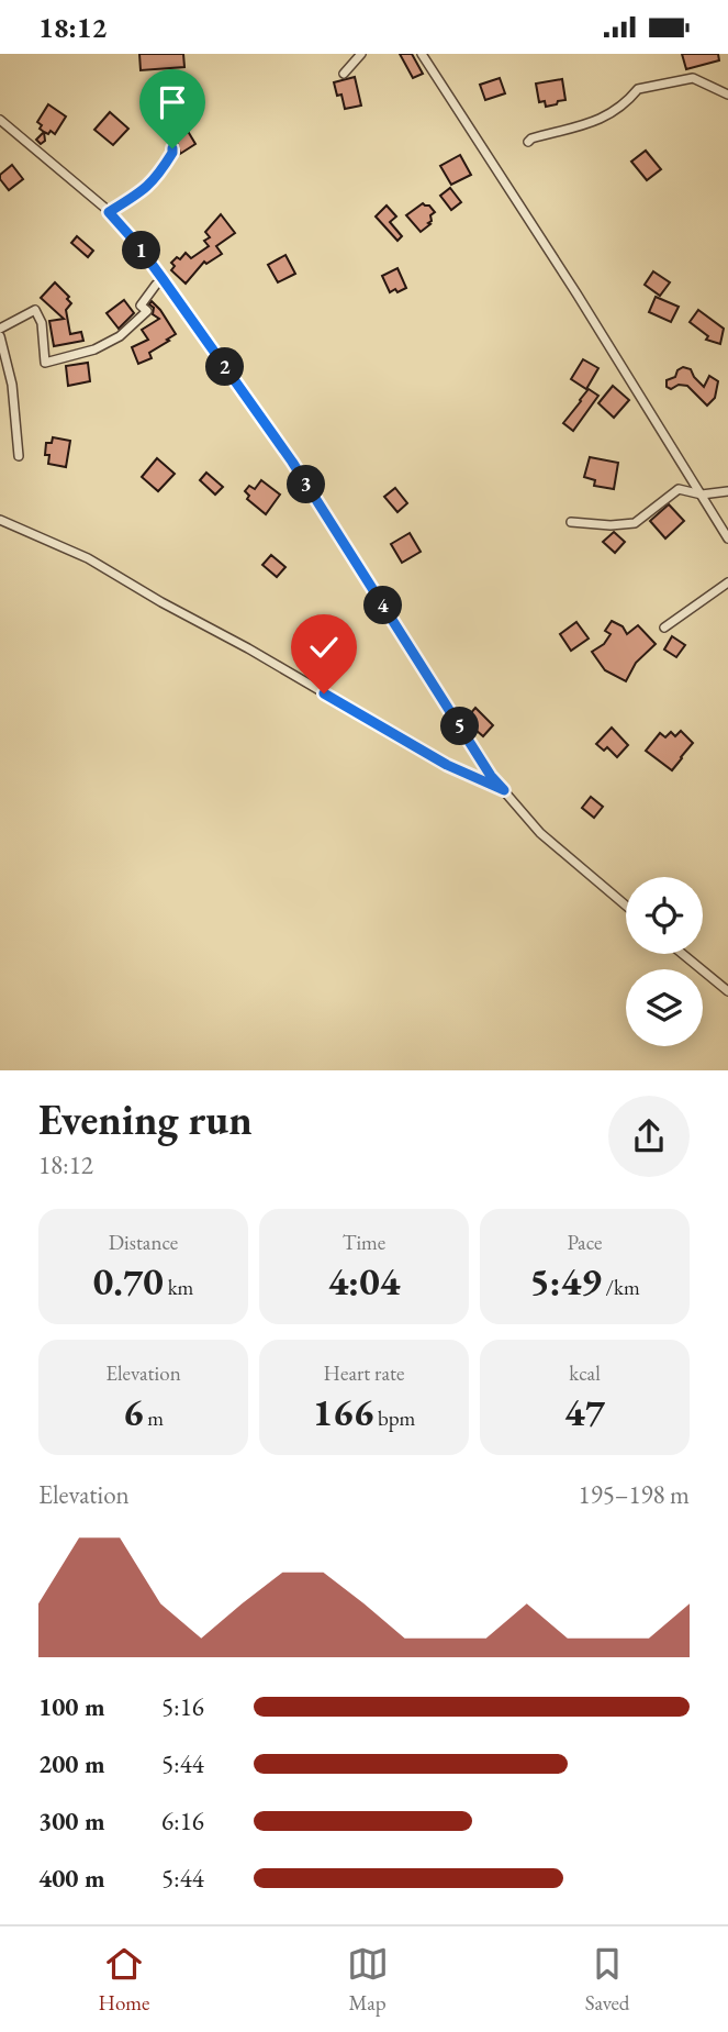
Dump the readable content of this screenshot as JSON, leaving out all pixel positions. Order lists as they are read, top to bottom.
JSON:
{
  "page": {
    "status": "18:12",
    "pins": [
      "1",
      "2",
      "3",
      "4",
      "5"
    ],
    "heading": ["Evening run", "18:12"],
    "stats": [
      ["Distance", "0.70 km"],
      ["Time", "4:04"],
      ["Pace", "5:49 /km"],
      ["Elevation", "6 m"],
      ["Heart rate", "166 bpm"],
      ["kcal", "47"]
    ],
    "chart": ["Elevation", "195–198 m"],
    "list": [
      {
        "name": "100 m",
        "note": "5:16"
      },
      {
        "name": "200 m",
        "note": "5:44"
      },
      {
        "name": "300 m",
        "note": "6:16"
      },
      {
        "name": "400 m",
        "note": "5:44"
      }
    ],
    "tabs": ["Home", "Map", "Saved"]
  }
}
